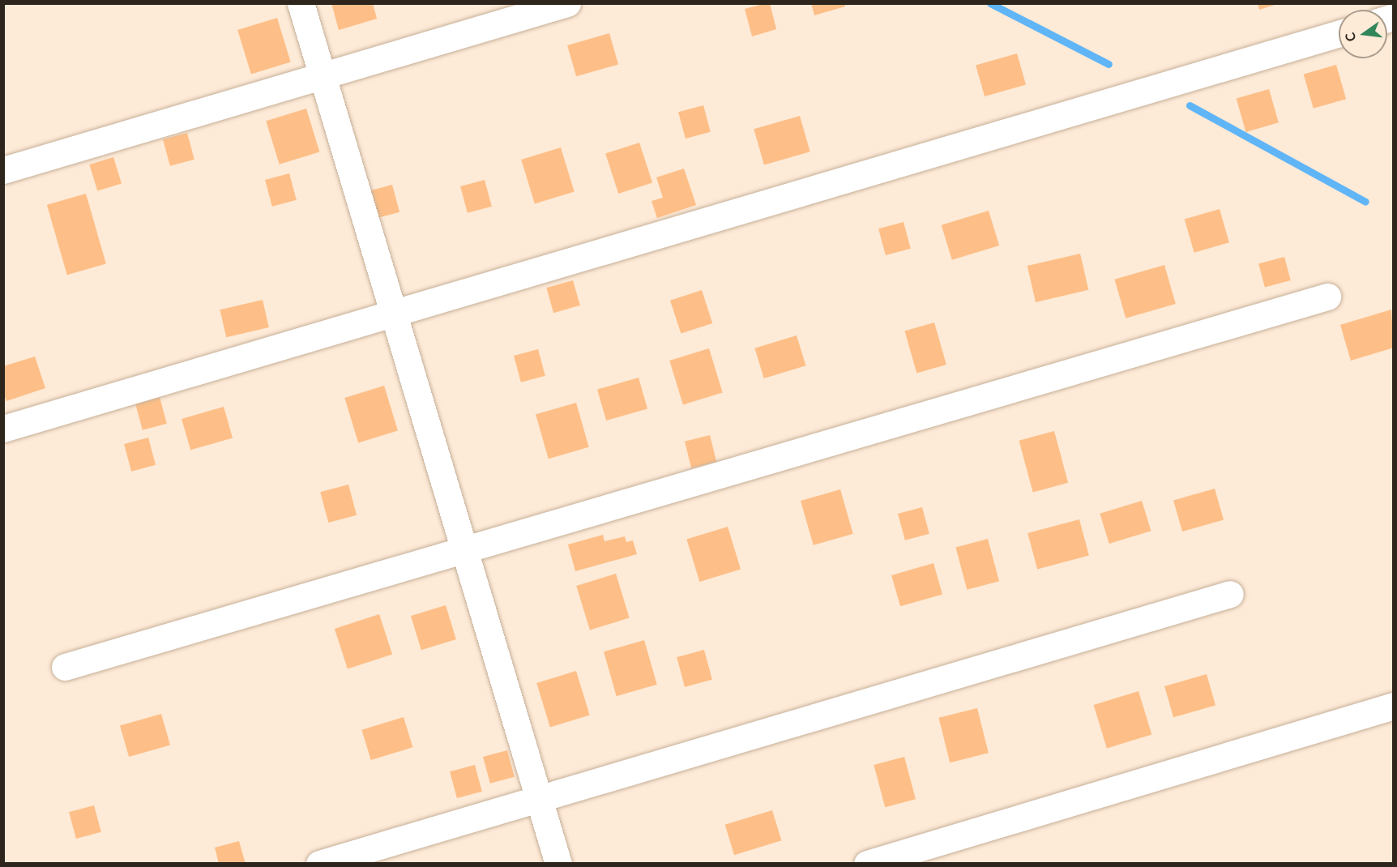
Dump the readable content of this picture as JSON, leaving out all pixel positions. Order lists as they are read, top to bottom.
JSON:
{
  "north": "left"
}
